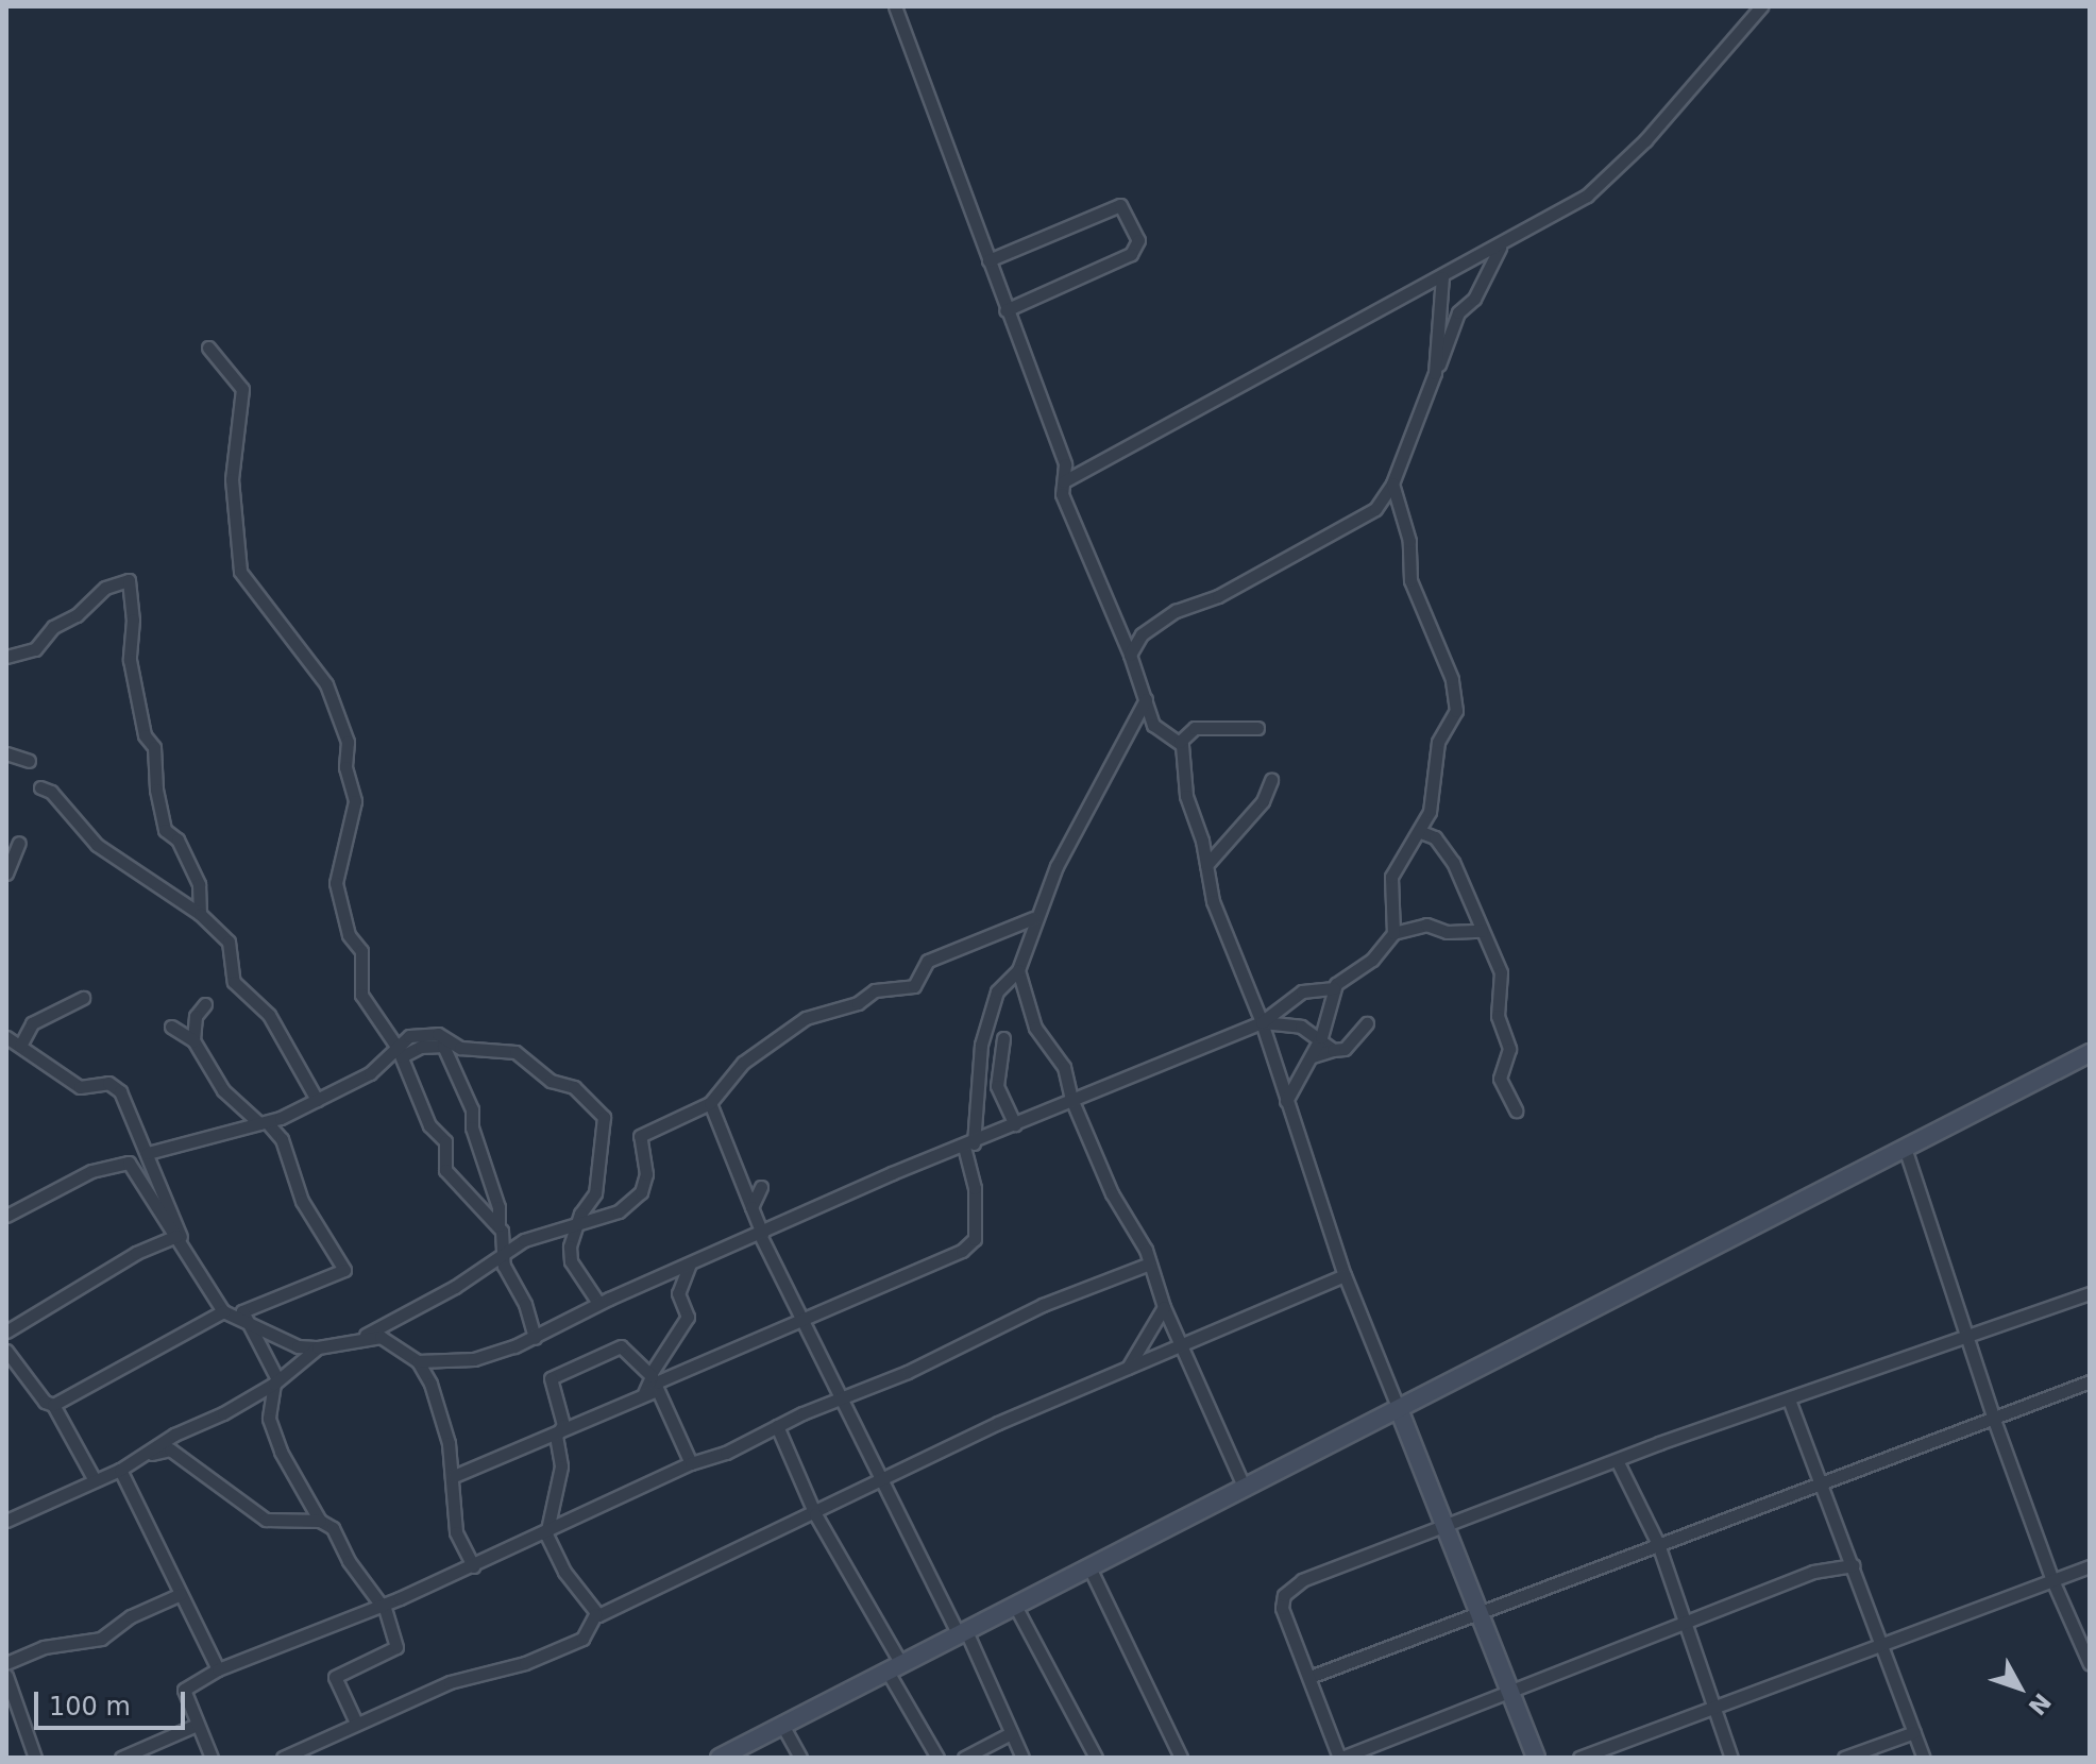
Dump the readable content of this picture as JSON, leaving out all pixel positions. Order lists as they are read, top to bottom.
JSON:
{
  "scale_bar": "100 m",
  "north": "bottom right"
}
